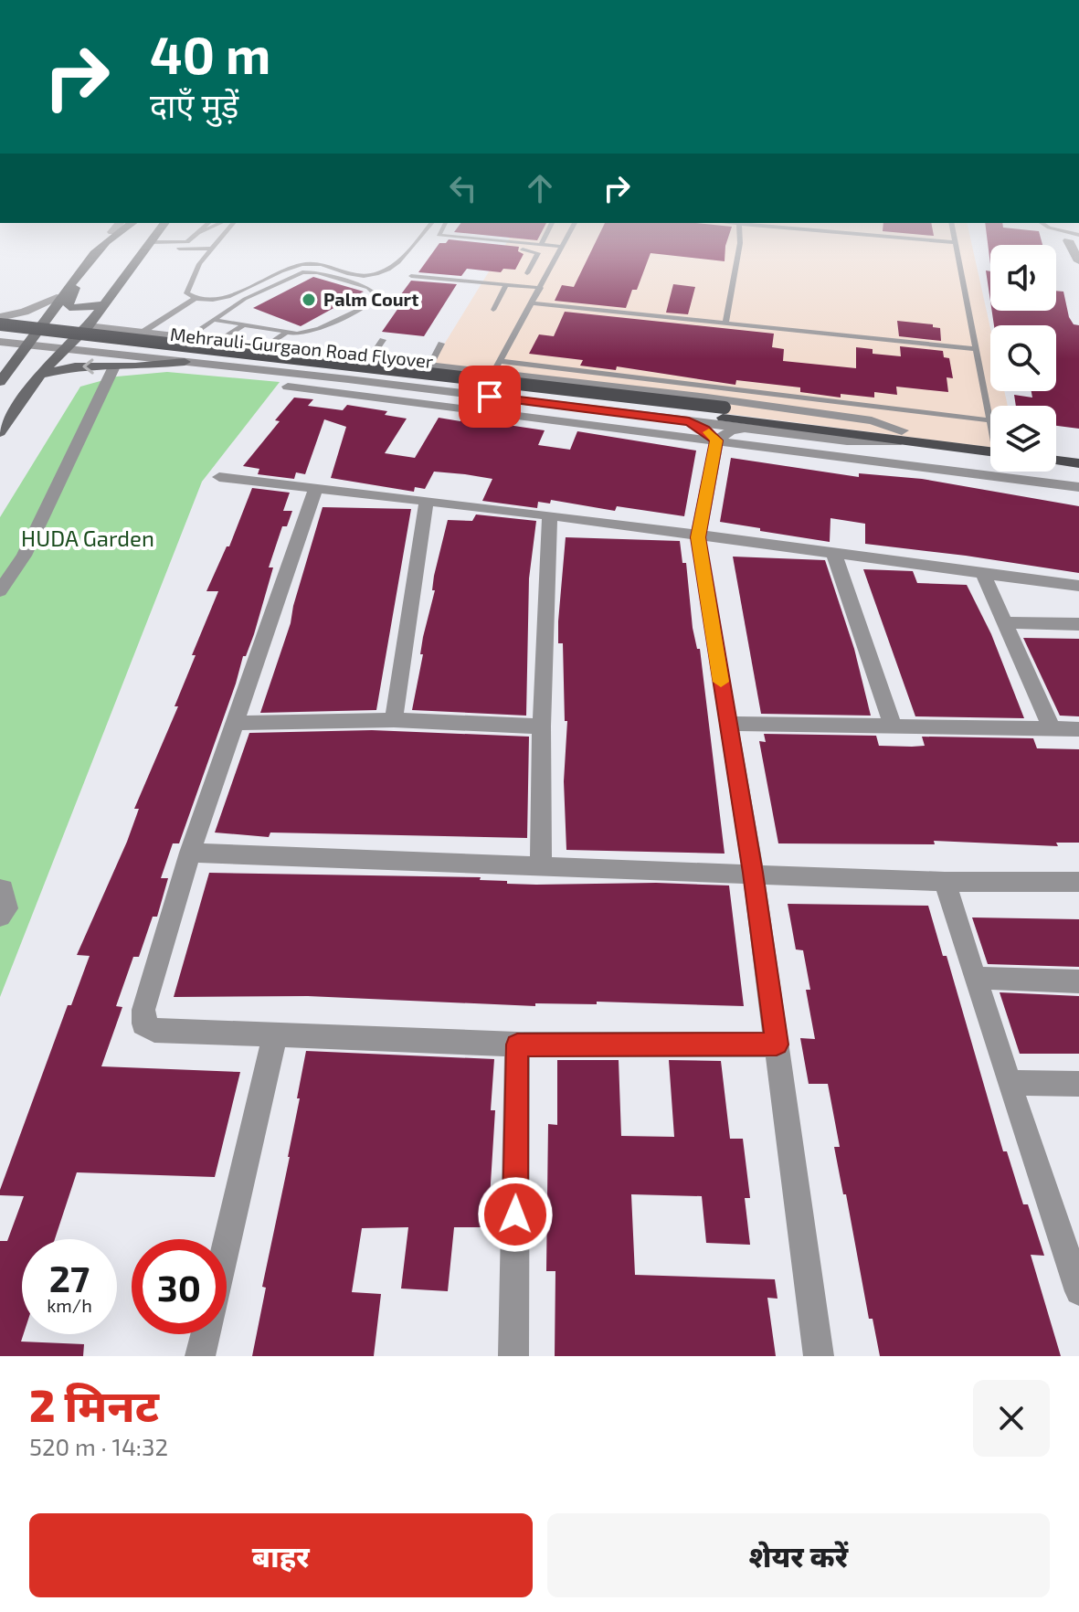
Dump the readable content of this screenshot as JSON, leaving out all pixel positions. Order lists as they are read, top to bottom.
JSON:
{
  "streets": {
    "main road": ["Mehrauli-Gurgaon Road Flyover"]
  },
  "parks": ["HUDA Garden"],
  "places": ["Palm Court"],
  "page": {
    "turn": ["40 m", "दाएँ मुड़ें"],
    "speed": "27 km/h",
    "limit": "30",
    "heading": ["2 मिनट", "520 m · 14:32"],
    "buttons": ["बाहर", "शेयर करें"]
  }
}
